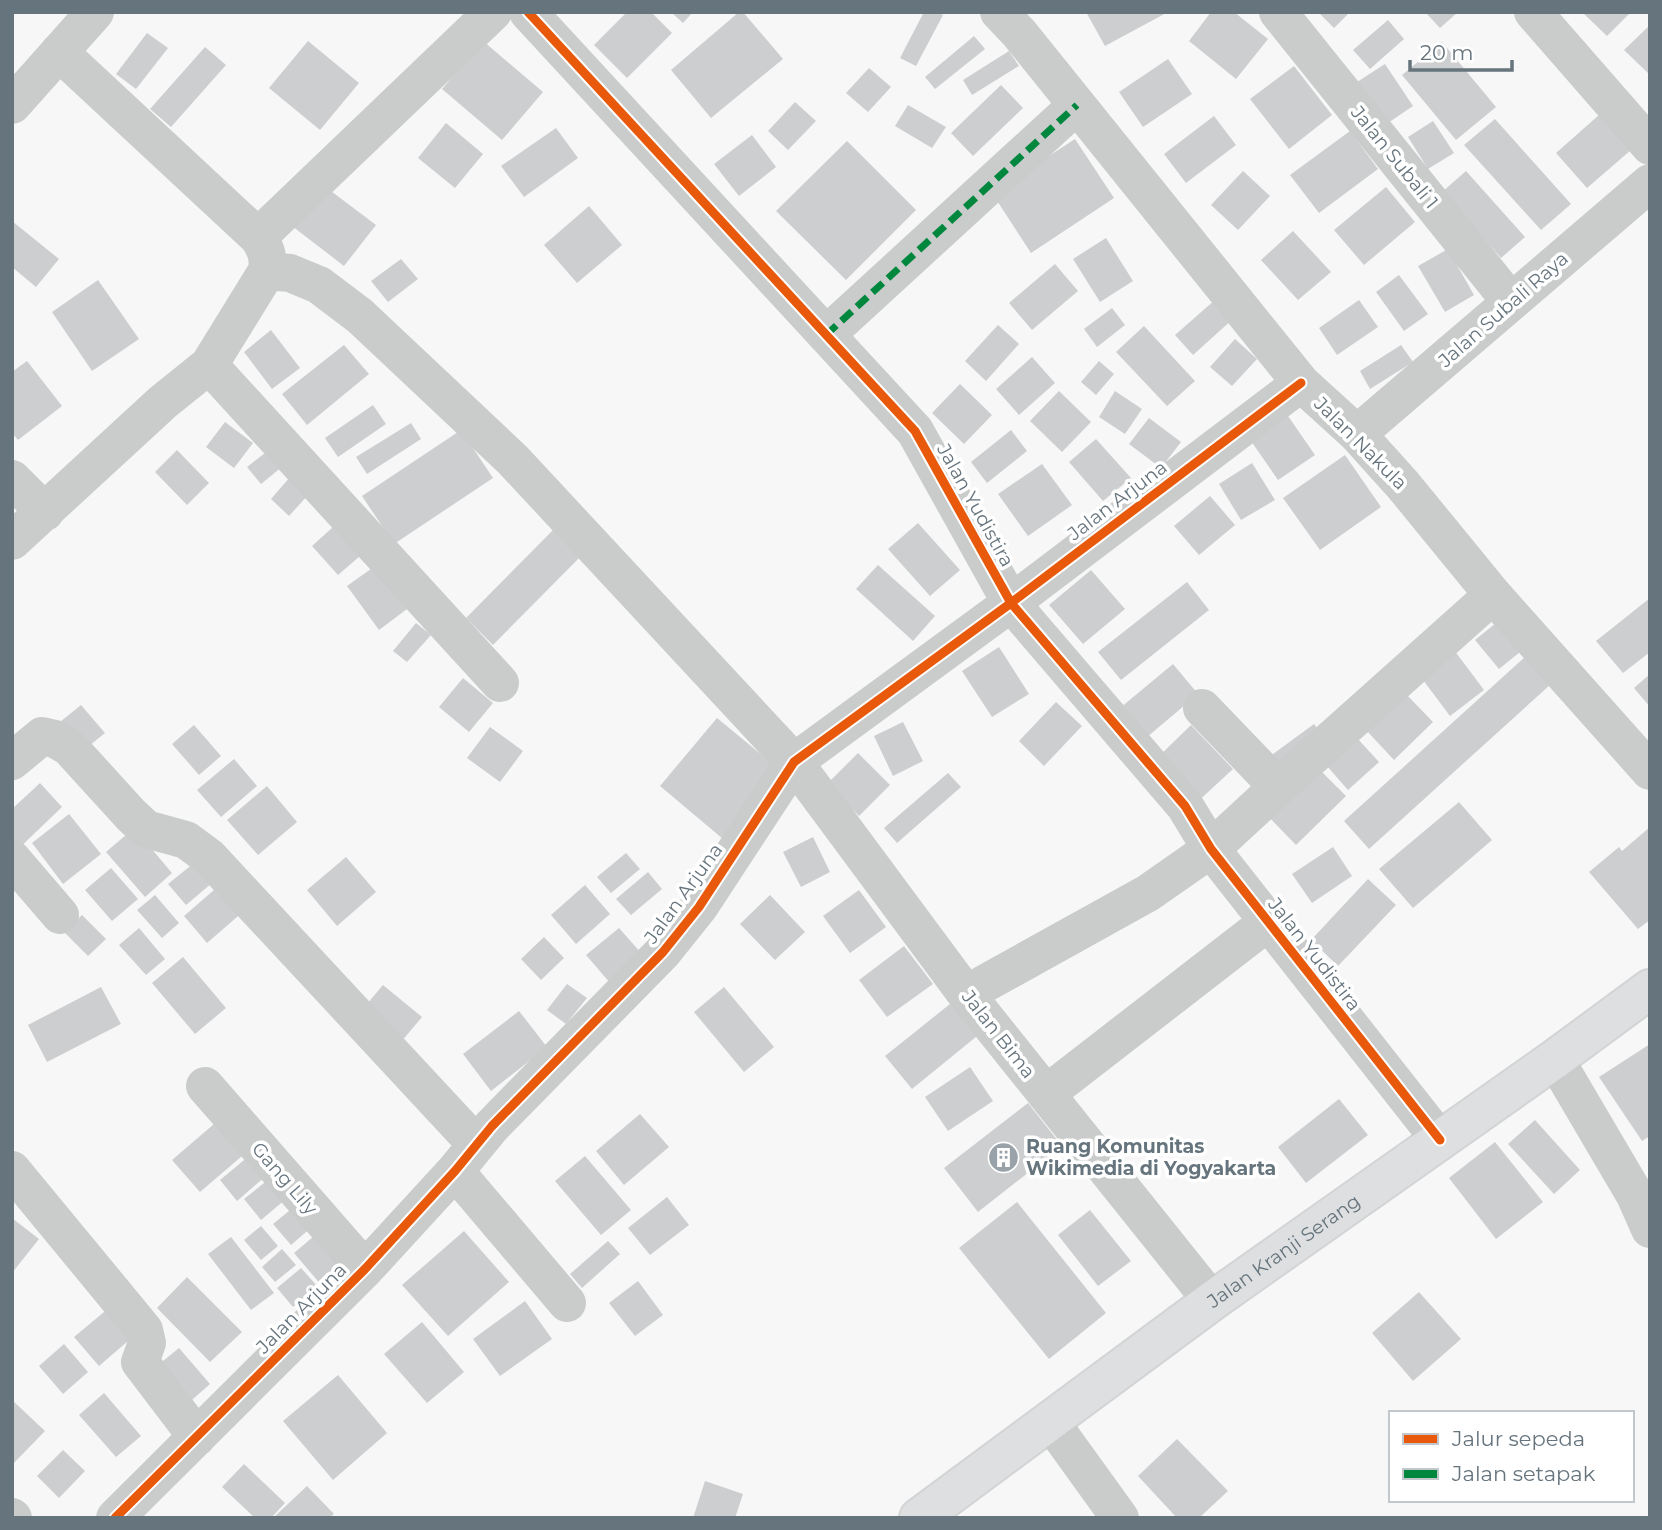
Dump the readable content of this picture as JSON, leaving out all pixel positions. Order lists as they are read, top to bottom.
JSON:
{
  "streets": {
    "main road": ["Jalan Kranji Serang"],
    "street": [
      "Jalan Subali 1",
      "Jalan Subali Raya",
      "Jalan Nakula",
      "Jalan Arjuna",
      "Jalan Yudistira",
      "Jalan Bima",
      "Gang Lily"
    ]
  },
  "crossings": [
    ["Jalan Subali 1", "Jalan Subali Raya"],
    ["Jalan Subali Raya", "Jalan Nakula"],
    ["Jalan Nakula", "Jalan Arjuna"],
    ["Jalan Arjuna", "Jalan Yudistira"],
    ["Jalan Arjuna", "Jalan Bima"],
    ["Jalan Arjuna", "Gang Lily"],
    ["Jalan Yudistira", "Jalan Kranji Serang"],
    ["Jalan Bima", "Jalan Kranji Serang"]
  ],
  "places": {
    "building": ["Ruang Komunitas Wikimedia di Yogyakarta"]
  },
  "legend": ["Jalur sepeda", "Jalan setapak"],
  "scale_bar": "20 m"
}
